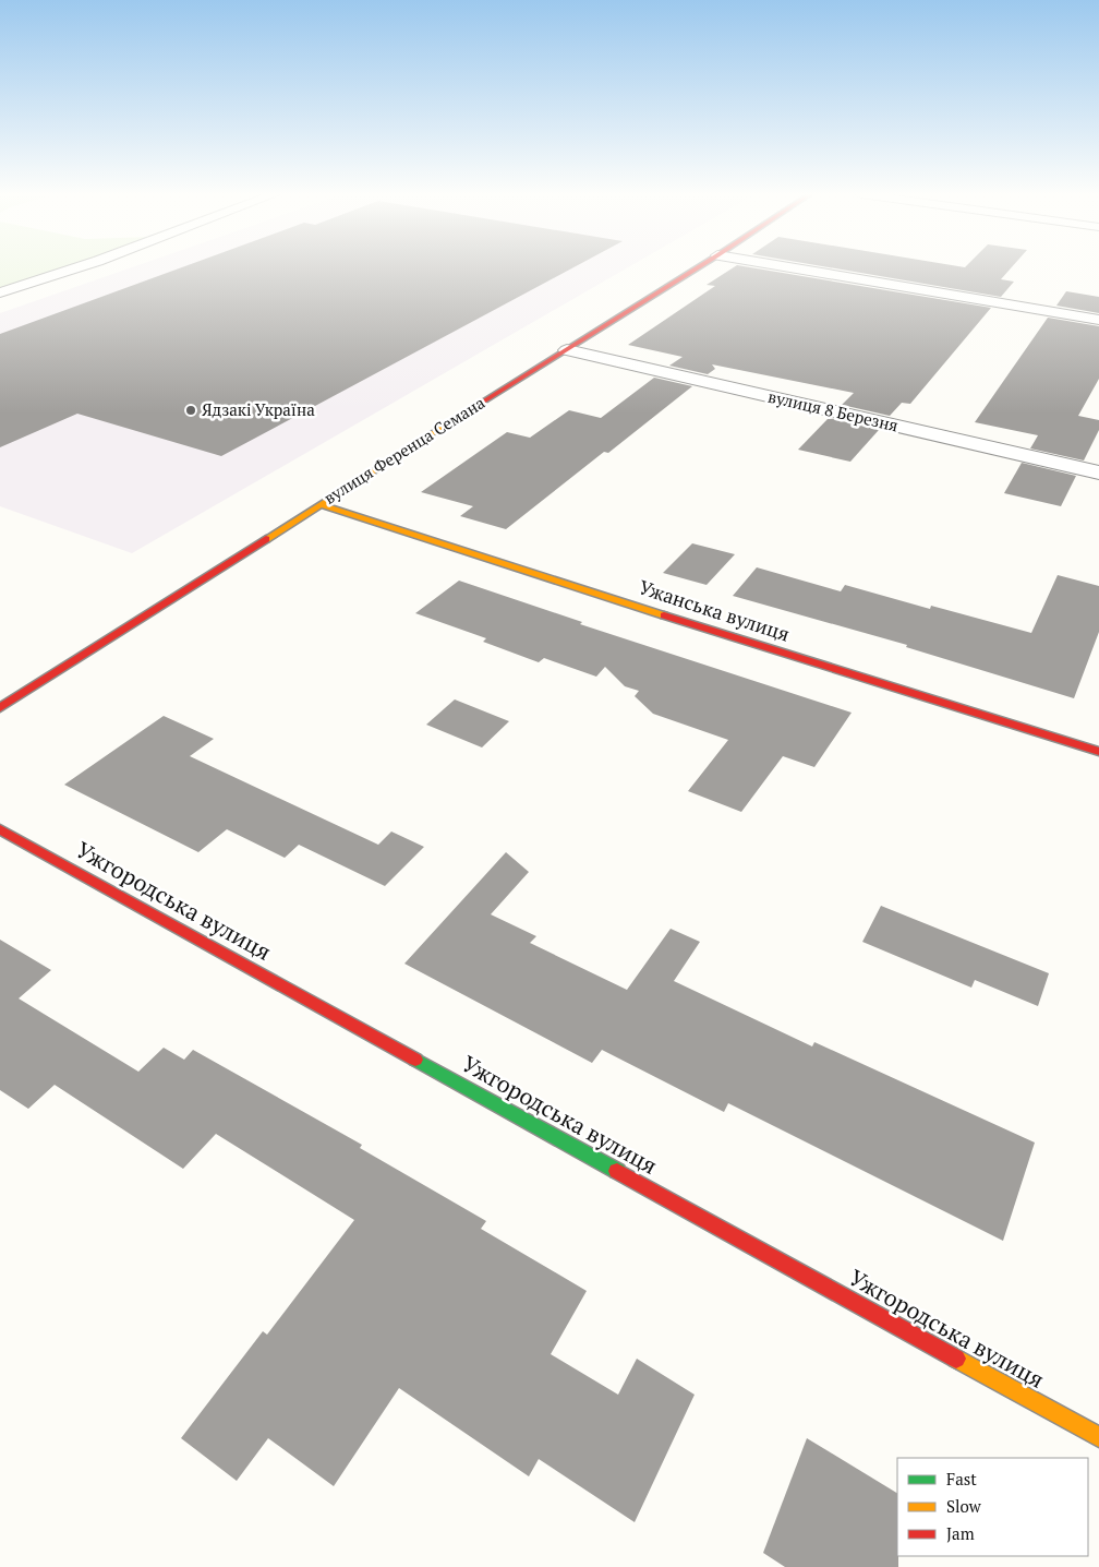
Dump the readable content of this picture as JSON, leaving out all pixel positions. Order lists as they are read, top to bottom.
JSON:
{
  "streets": {
    "street": [
      "вулиця 8 Березня",
      "вулиця Ференца Семана",
      "Ужанська вулиця",
      "Ужгородська вулиця"
    ]
  },
  "crossings": [
    ["вулиця 8 Березня", "вулиця Ференца Семана"],
    ["вулиця Ференца Семана", "Ужанська вулиця"]
  ],
  "places": ["Ядзакі Україна"],
  "legend": ["Fast", "Slow", "Jam"]
}
